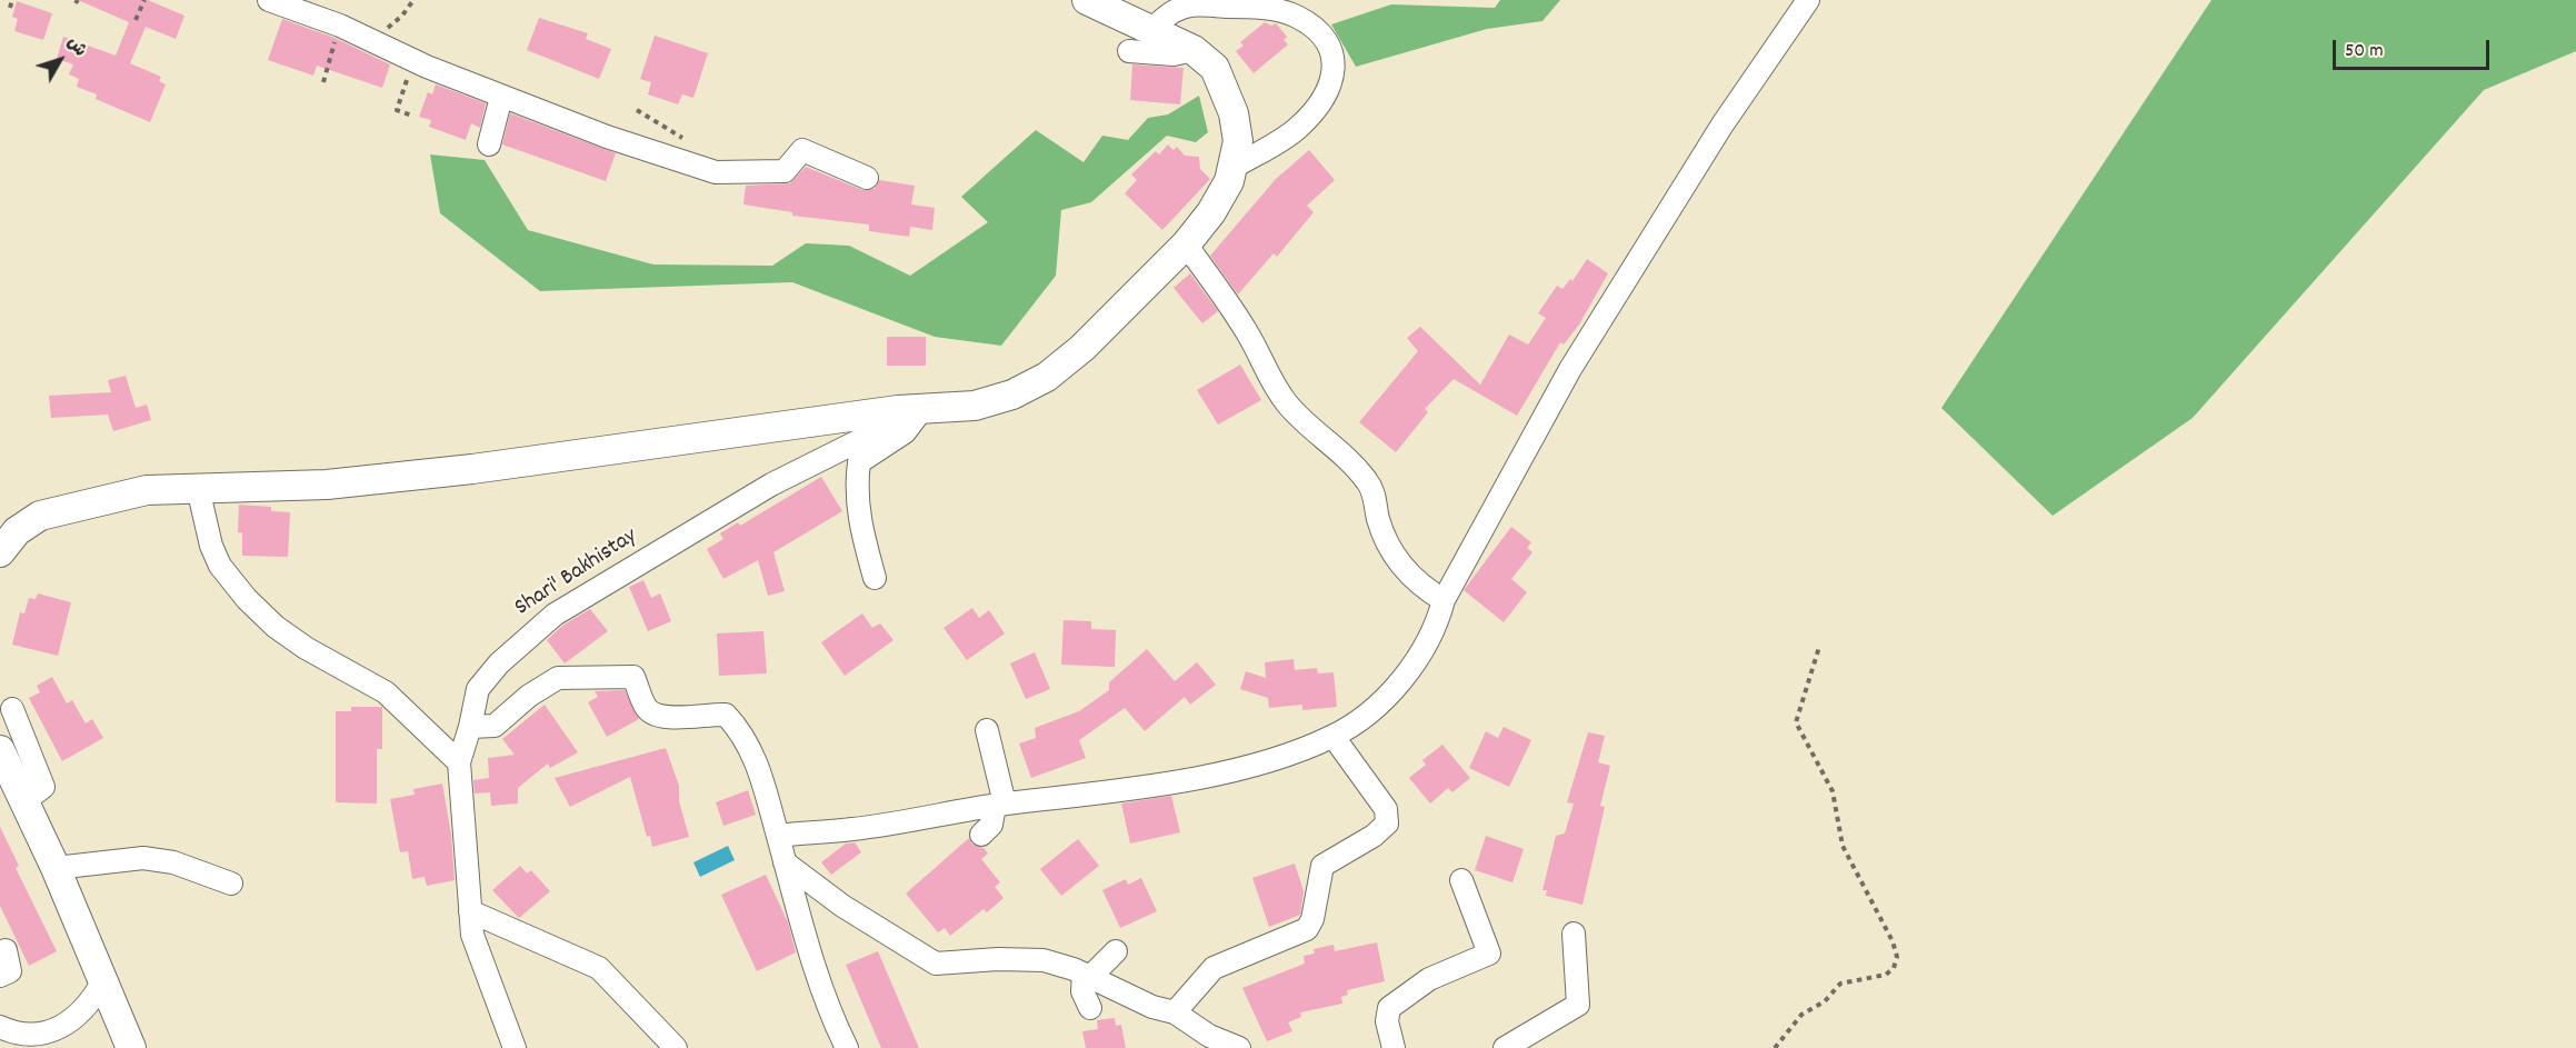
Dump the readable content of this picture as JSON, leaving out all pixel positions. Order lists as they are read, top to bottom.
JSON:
{
  "streets": {
    "street": ["Shari' Bakhistay"]
  },
  "scale_bar": "50 m",
  "north": "top right"
}
